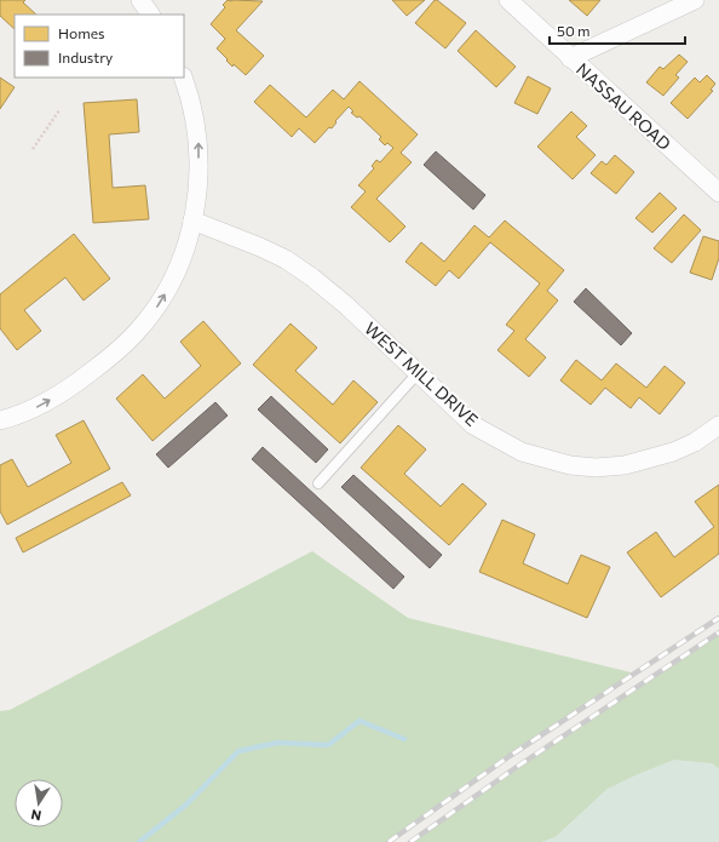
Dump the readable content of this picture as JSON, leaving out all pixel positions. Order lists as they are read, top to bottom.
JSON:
{
  "streets": {
    "street": ["NASSAU ROAD", "WEST MILL DRIVE"]
  },
  "legend": ["Homes", "Industry"],
  "scale_bar": "50 m",
  "north": "bottom"
}
